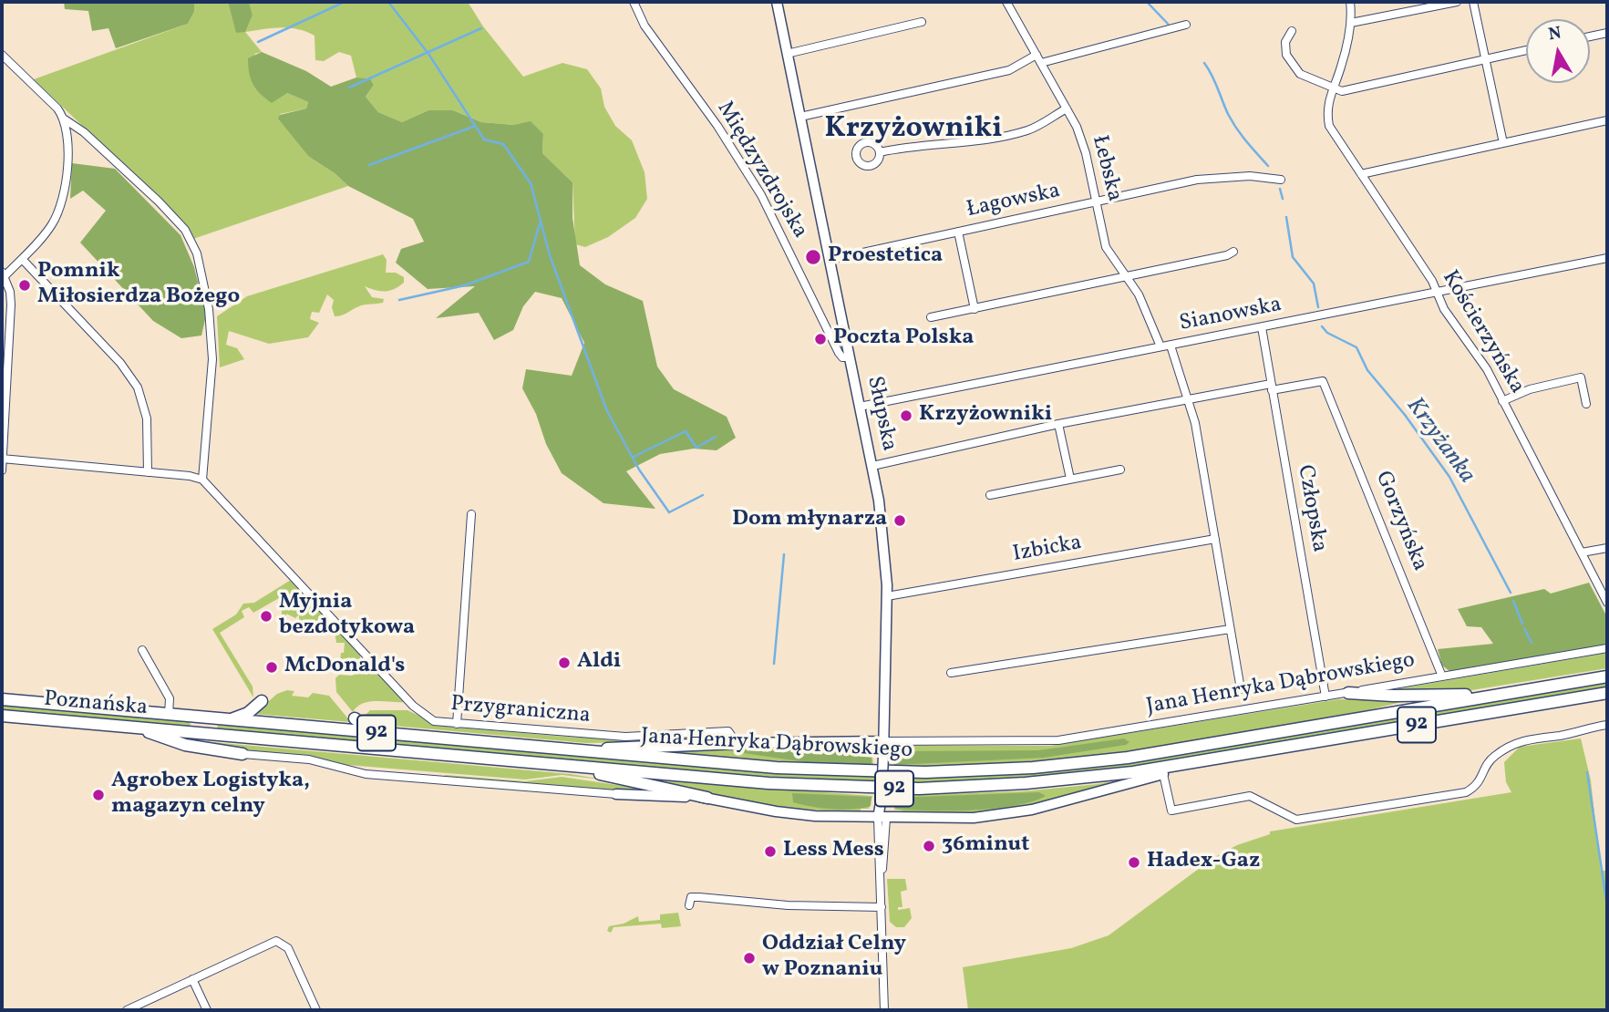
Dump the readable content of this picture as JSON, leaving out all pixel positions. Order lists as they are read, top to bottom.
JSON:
{
  "streets": {
    "main road": ["Jana Henryka Dąbrowskiego", "Poznańska", "92"],
    "street": [
      "Łebska",
      "Międzyzdrojska",
      "Łagowska",
      "Sianowska",
      "Kościerzyńska",
      "Słupska",
      "Człopska",
      "Gorzyńska",
      "Izbicka",
      "Przygraniczna"
    ]
  },
  "crossings": [
    ["Łebska", "Łagowska"],
    ["Łebska", "Sianowska"],
    ["Międzyzdrojska", "Słupska"],
    ["Łagowska", "Słupska"],
    ["Sianowska", "Kościerzyńska"],
    ["Sianowska", "Słupska"],
    ["Sianowska", "Człopska"],
    ["Słupska", "Izbicka"],
    ["Słupska", "Jana Henryka Dąbrowskiego"],
    ["Człopska", "Gorzyńska"],
    ["Człopska", "Jana Henryka Dąbrowskiego"],
    ["Gorzyńska", "Jana Henryka Dąbrowskiego"],
    ["Jana Henryka Dąbrowskiego", "Poznańska"]
  ],
  "districts": ["Krzyżowniki"],
  "water": ["Krzyżanka"],
  "places": [
    "Proestetica",
    "Pomnik Miłosierdza Bożego",
    "Poczta Polska",
    "Krzyżowniki",
    "Dom młynarza",
    "Myjnia bezdotykowa",
    "Aldi",
    "McDonald's",
    "Agrobex Logistyka, magazyn celny",
    "36minut",
    "Less Mess",
    "Hadex-Gaz",
    "Oddział Celny w Poznaniu"
  ],
  "north": "top"
}
